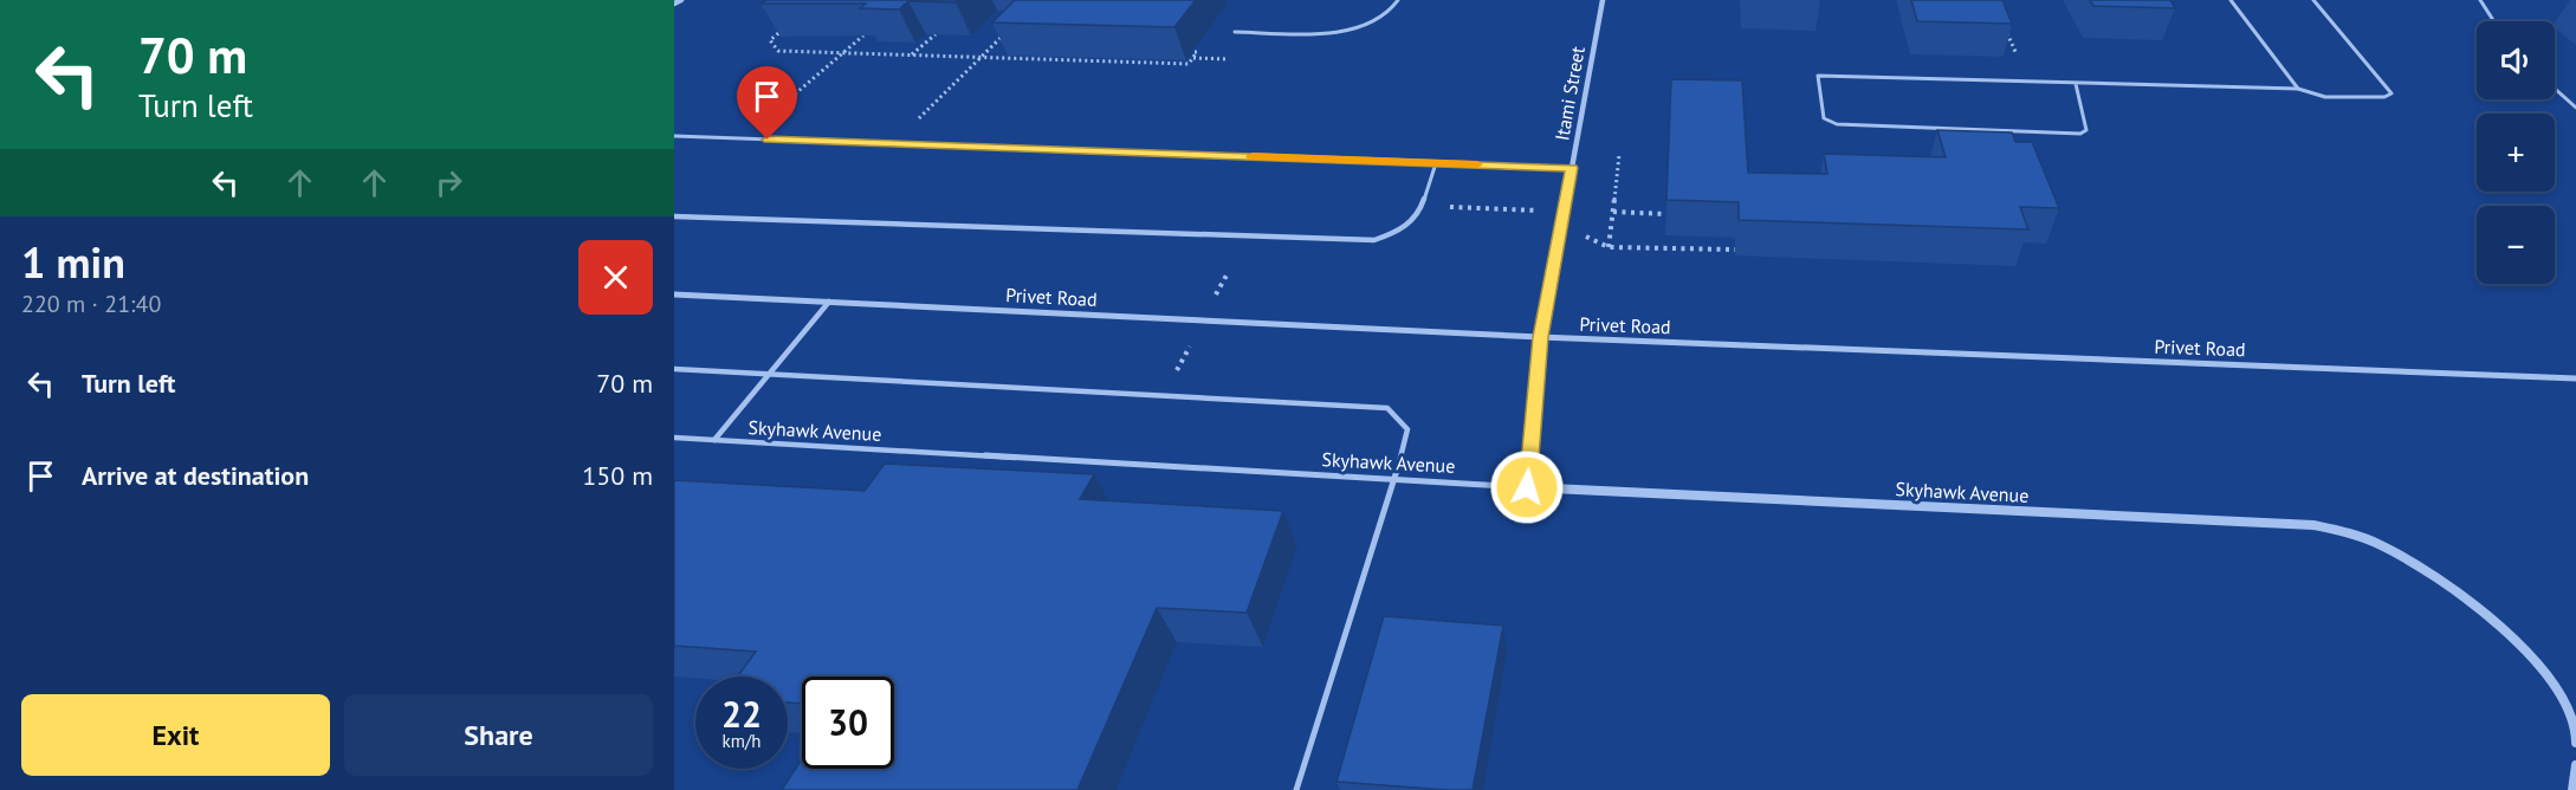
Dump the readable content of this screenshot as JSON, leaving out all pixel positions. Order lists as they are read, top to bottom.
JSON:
{
  "streets": {
    "street": ["Itami Street", "Privet Road", "Skyhawk Avenue"]
  },
  "crossings": [
    ["Itami Street", "Privet Road"],
    ["Itami Street", "Skyhawk Avenue"]
  ],
  "page": {
    "turn": ["70 m", "Turn left"],
    "map_buttons": ["+", "−"],
    "heading": ["1 min", "220 m · 21:40"],
    "list": [
      {
        "name": "Turn left",
        "value": "70 m"
      },
      {
        "name": "Arrive at destination",
        "value": "150 m"
      }
    ],
    "speed": "22 km/h",
    "limit": "30",
    "buttons": ["Exit", "Share"]
  }
}
